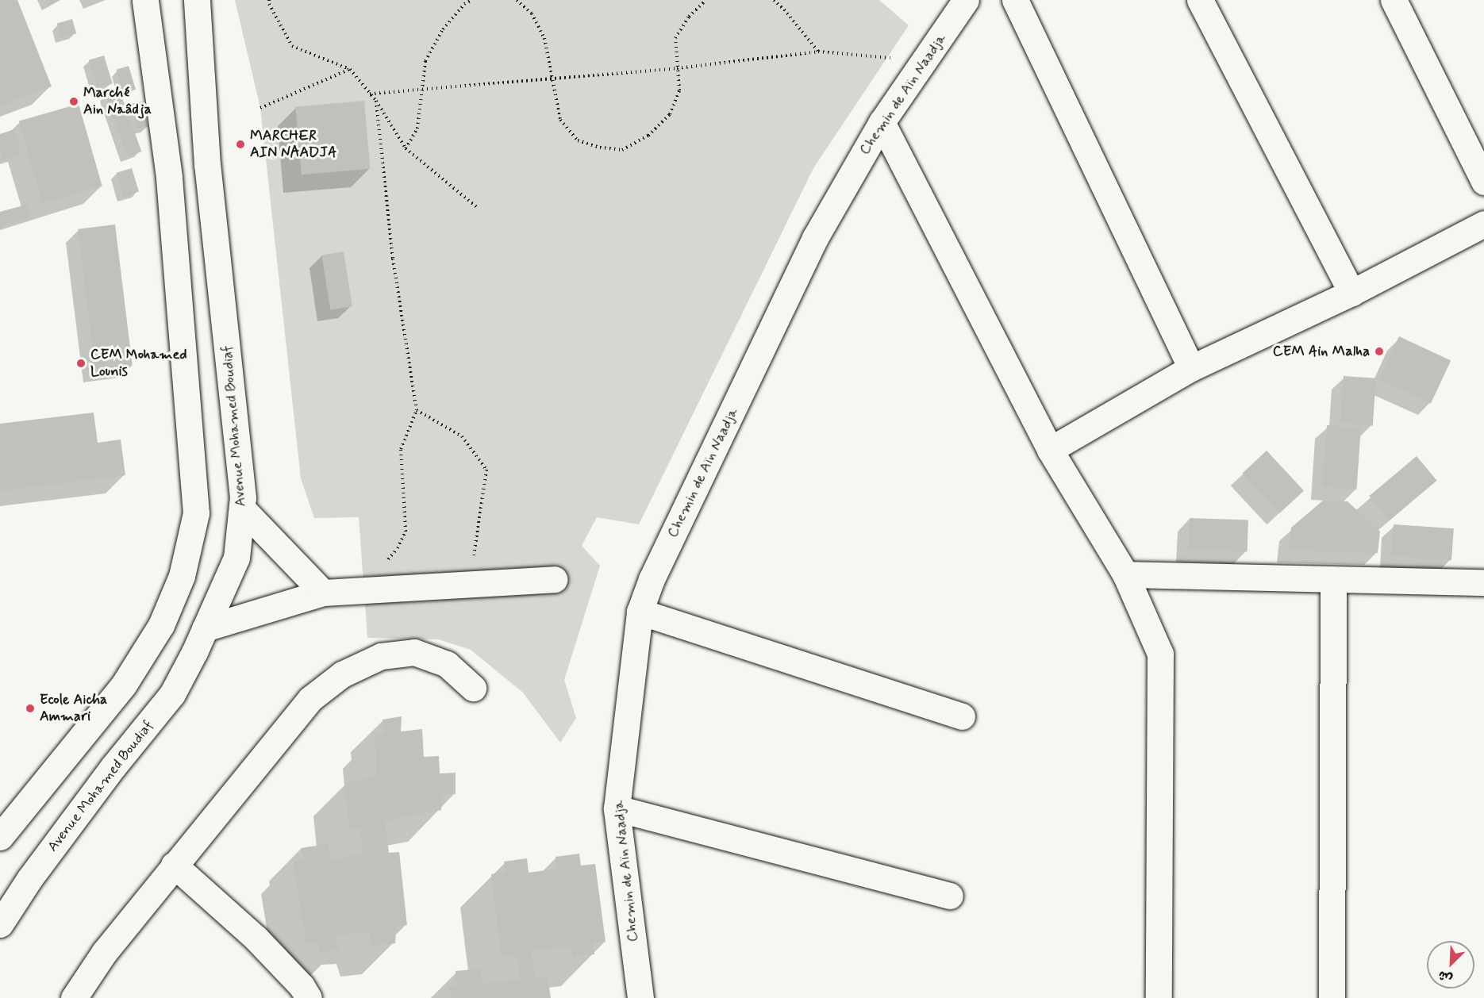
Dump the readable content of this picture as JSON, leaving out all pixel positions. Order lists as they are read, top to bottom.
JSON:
{
  "streets": {
    "street": ["Chemin de Aïn Naadja", "Avenue Mohamed Boudiaf"]
  },
  "places": [
    "Marché Ain Naâdja",
    "MARCHER AIN NAADJA",
    "CEM Ain Malha",
    "CEM Mohamed Lounis",
    "Ecole Aicha Ammari"
  ],
  "north": "bottom left"
}
